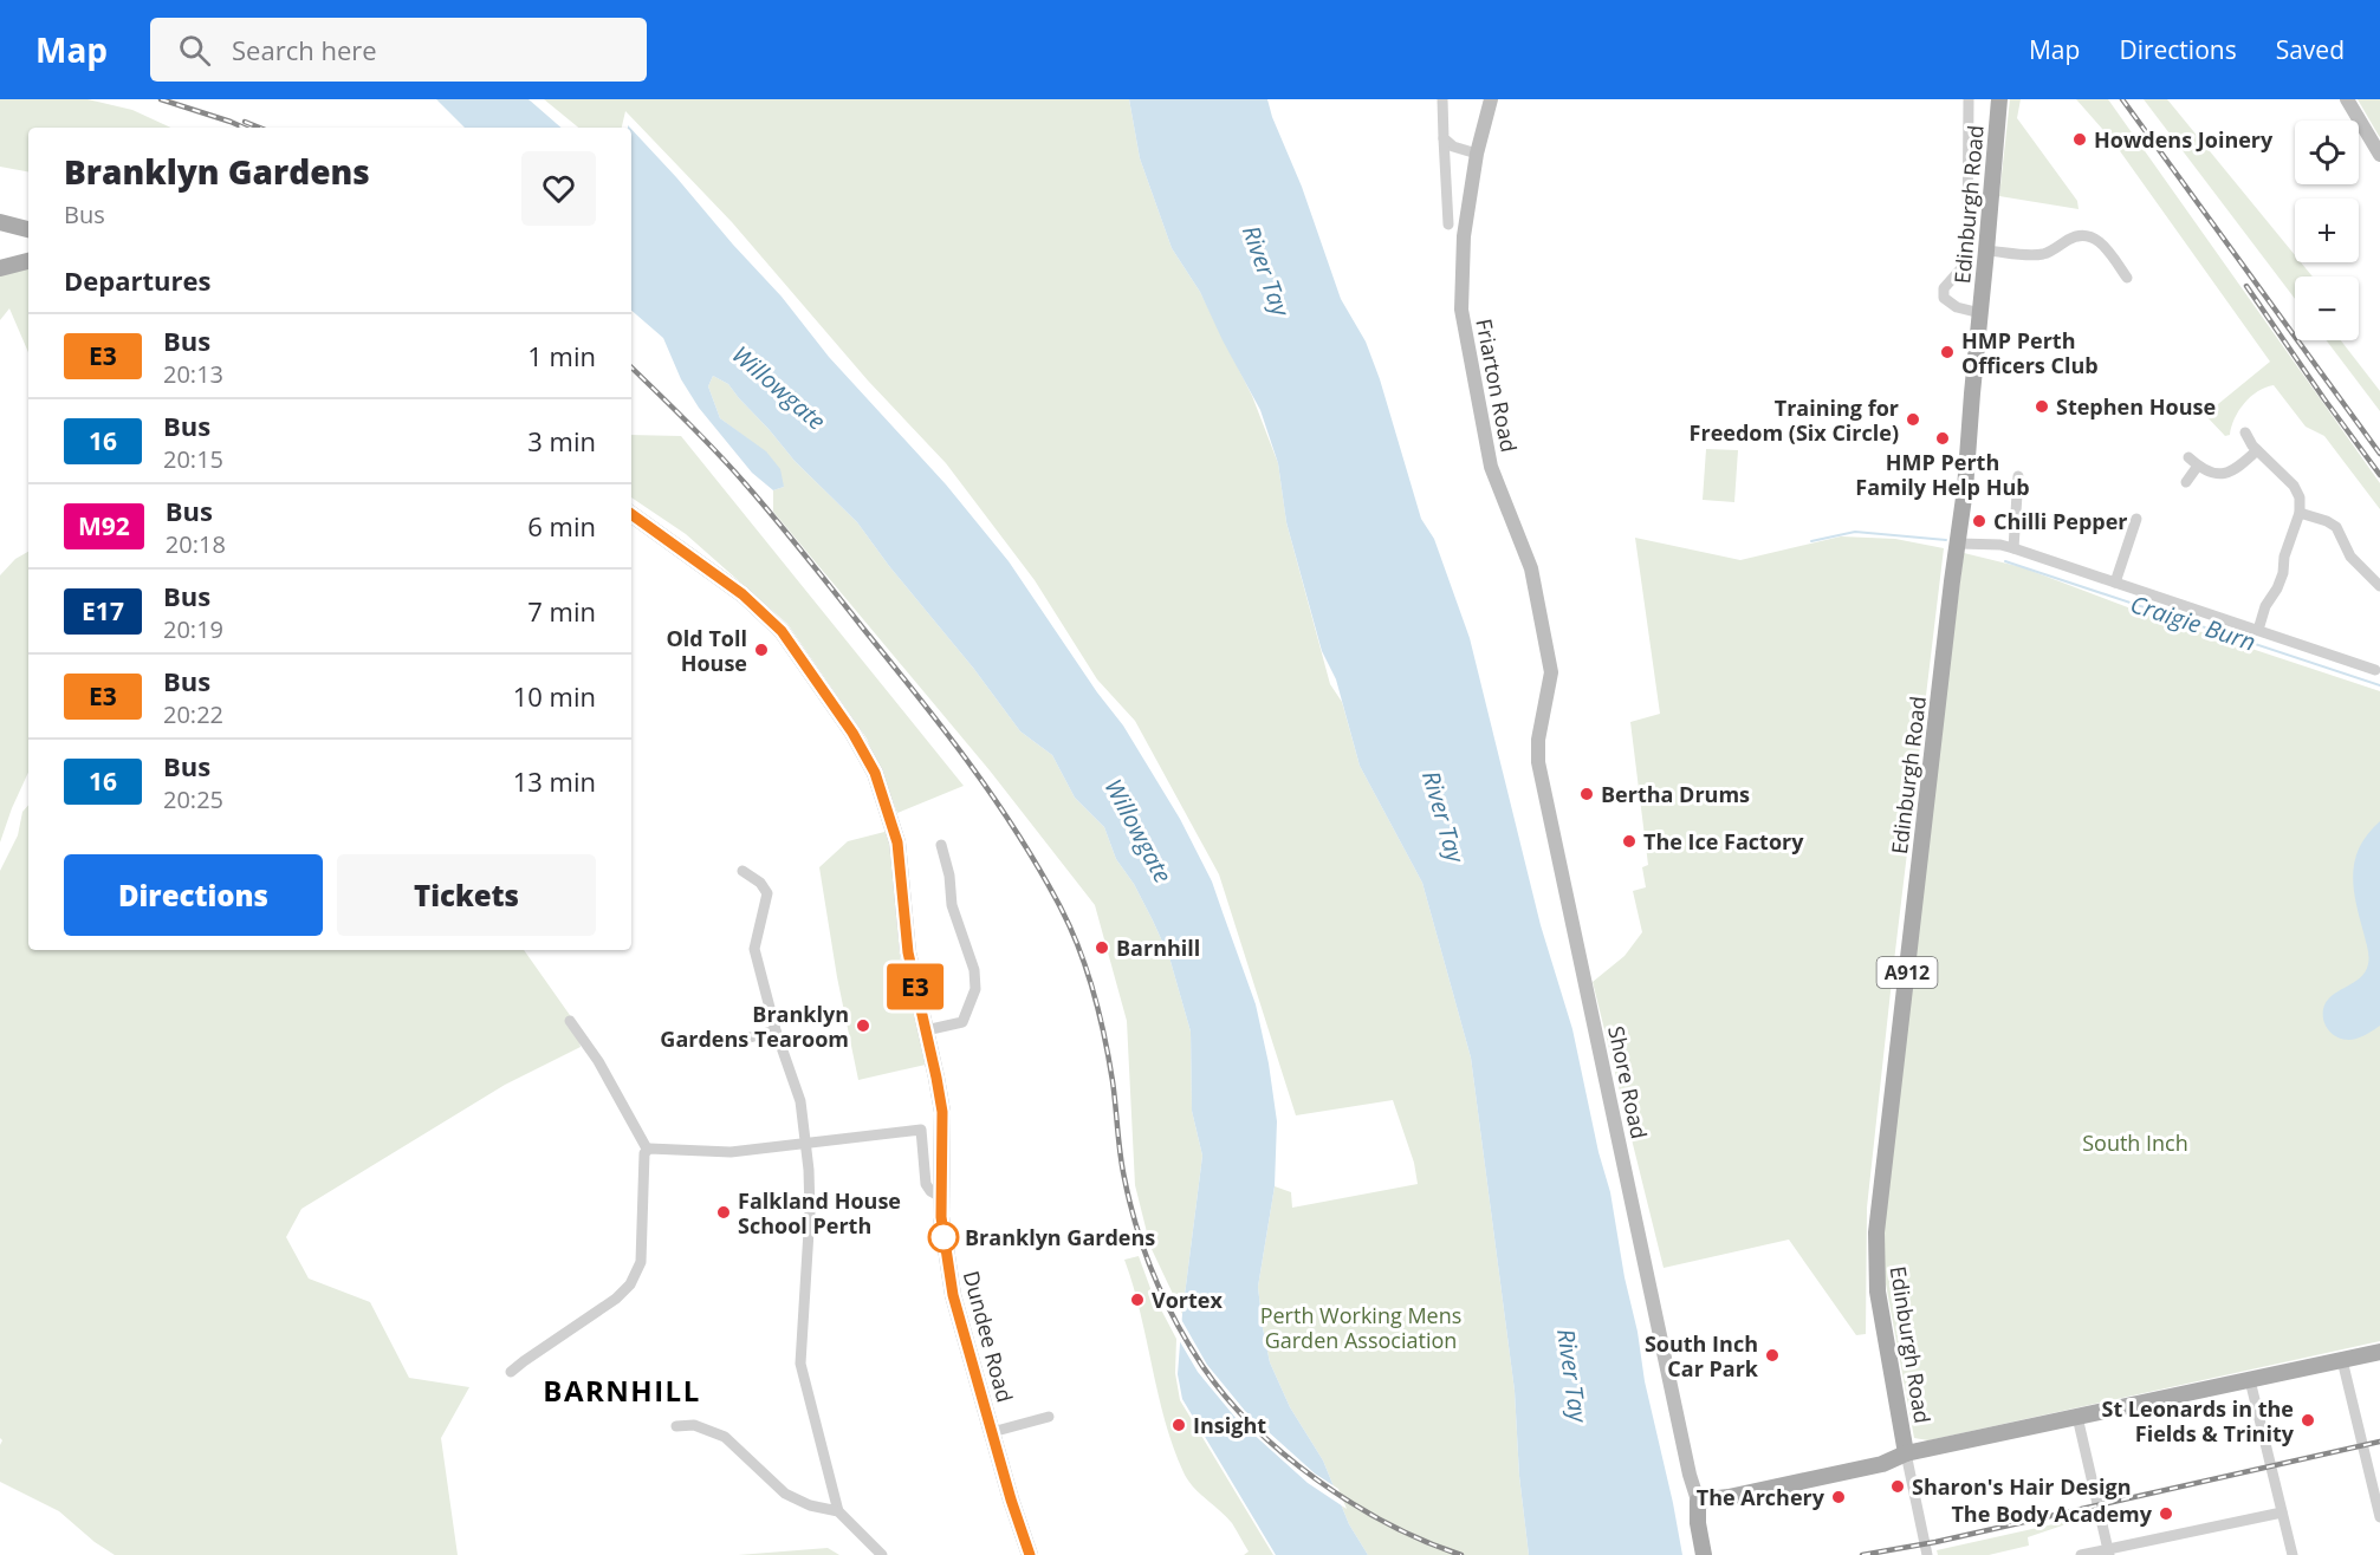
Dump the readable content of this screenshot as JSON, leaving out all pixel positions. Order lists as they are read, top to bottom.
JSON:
{
  "streets": {
    "main road": ["Edinburgh Road", "A912", "Dundee Road"],
    "street": ["Friarton Road", "Shore Road"]
  },
  "crossings": [
    ["Friarton Road", "Shore Road"]
  ],
  "districts": ["BARNHILL"],
  "water": ["River Tay", "Willowgate", "Craigie Burn"],
  "parks": ["South Inch", "Perth Working Mens Garden Association"],
  "places": [
    "Howdens Joinery",
    "HMP Perth Officers Club",
    "Stephen House",
    "Training for Freedom (Six Circle)",
    "HMP Perth Family Help Hub",
    "Chilli Pepper",
    "Old Toll House",
    "Bertha Drums",
    "The Ice Factory",
    "Barnhill",
    "Branklyn Gardens Tearoom",
    "Falkland House School Perth",
    "Branklyn Gardens",
    "Vortex",
    "South Inch Car Park",
    "St Leonards in the Fields & Trinity",
    "Insight",
    "Sharon's Hair Design",
    "The Archery",
    "The Body Academy"
  ],
  "lines": ["bus line E3"],
  "page": {
    "header": "Map",
    "search": "Search here",
    "nav": ["Map", "Directions", "Saved"],
    "on_map": "E3",
    "map_buttons": ["+", "−"],
    "heading": [
      ["Branklyn Gardens", "Bus"],
      "Departures"
    ],
    "list": [
      {
        "mark": "E3",
        "name": "Bus",
        "note": "20:13",
        "value": "1 min"
      },
      {
        "mark": "16",
        "name": "Bus",
        "note": "20:15",
        "value": "3 min"
      },
      {
        "mark": "M92",
        "name": "Bus",
        "note": "20:18",
        "value": "6 min"
      },
      {
        "mark": "E17",
        "name": "Bus",
        "note": "20:19",
        "value": "7 min"
      },
      {
        "mark": "E3",
        "name": "Bus",
        "note": "20:22",
        "value": "10 min"
      },
      {
        "mark": "16",
        "name": "Bus",
        "note": "20:25",
        "value": "13 min"
      }
    ],
    "buttons": ["Directions", "Tickets"]
  }
}
